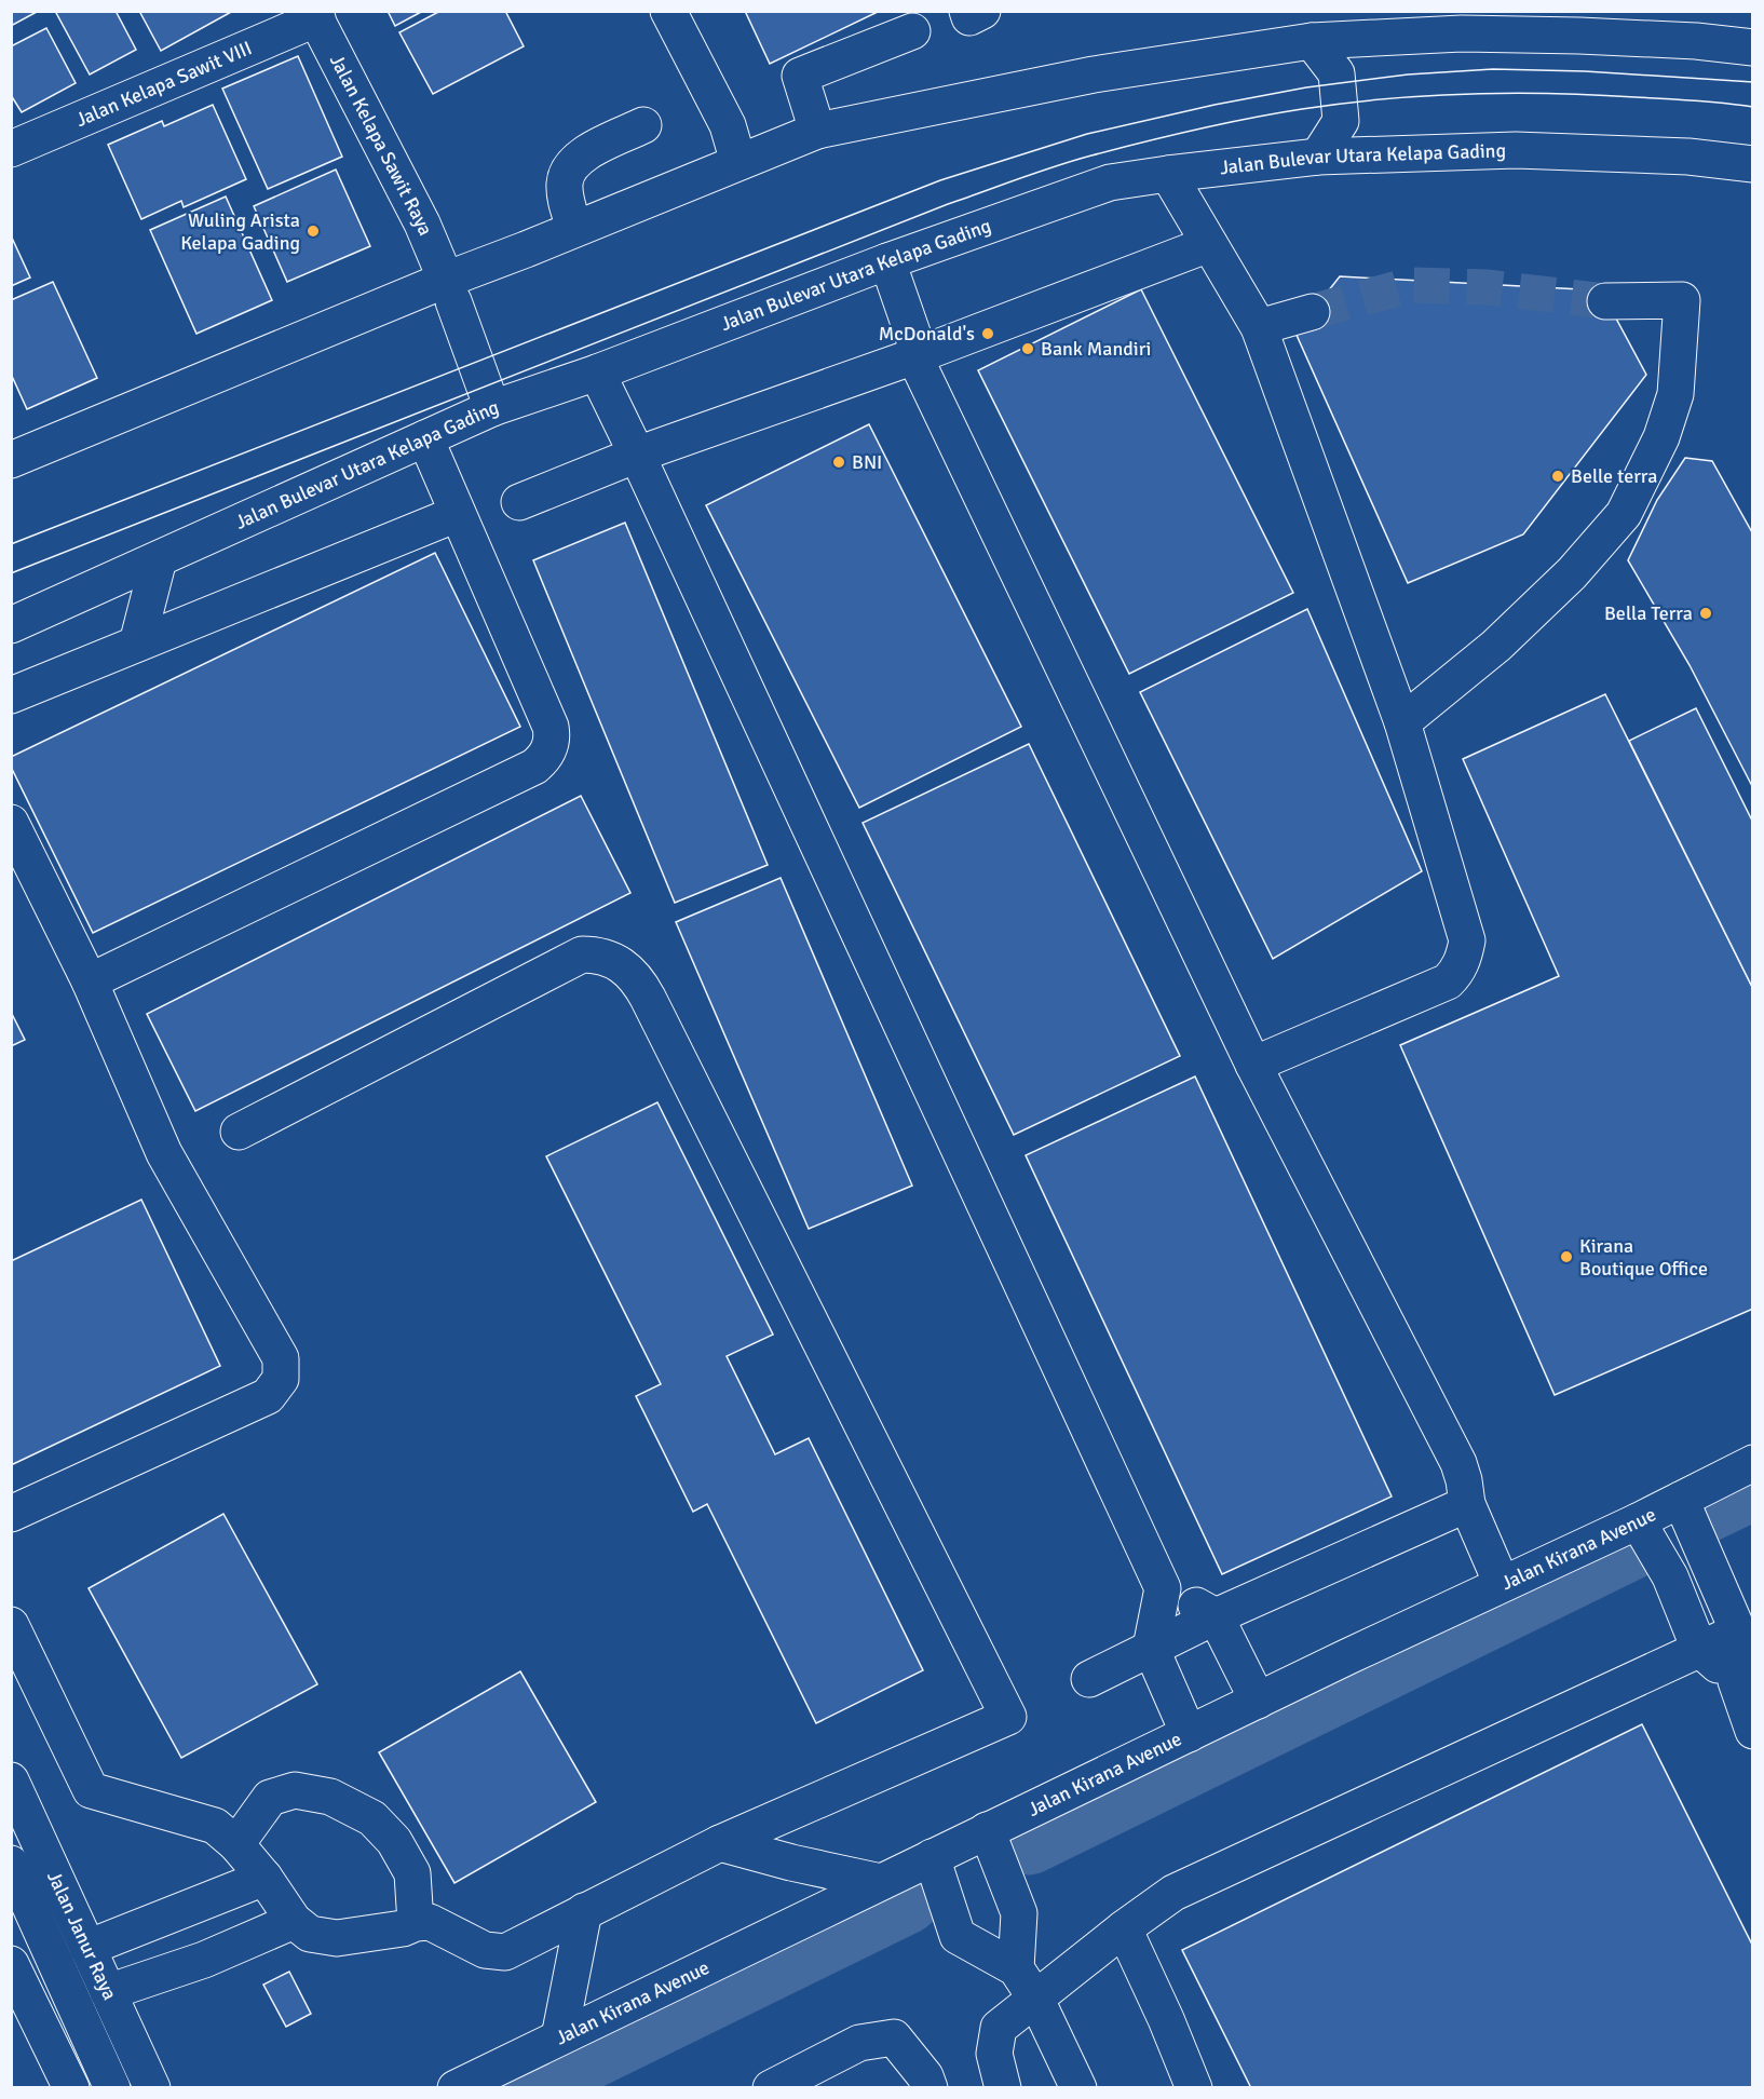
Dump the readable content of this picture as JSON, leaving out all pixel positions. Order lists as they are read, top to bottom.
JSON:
{
  "streets": {
    "main road": [
      "Jalan Kelapa Sawit VIII",
      "Jalan Kelapa Sawit Raya",
      "Jalan Bulevar Utara Kelapa Gading",
      "Jalan Kirana Avenue",
      "Jalan Janur Raya"
    ]
  },
  "crossings": [
    ["Jalan Kelapa Sawit VIII", "Jalan Kelapa Sawit Raya"],
    ["Jalan Kelapa Sawit Raya", "Jalan Bulevar Utara Kelapa Gading"]
  ],
  "places": [
    "Wuling Arista Kelapa Gading",
    "McDonald's",
    "Bank Mandiri",
    "BNI",
    "Belle terra",
    "Bella Terra",
    "Kirana Boutique Office"
  ]
}
